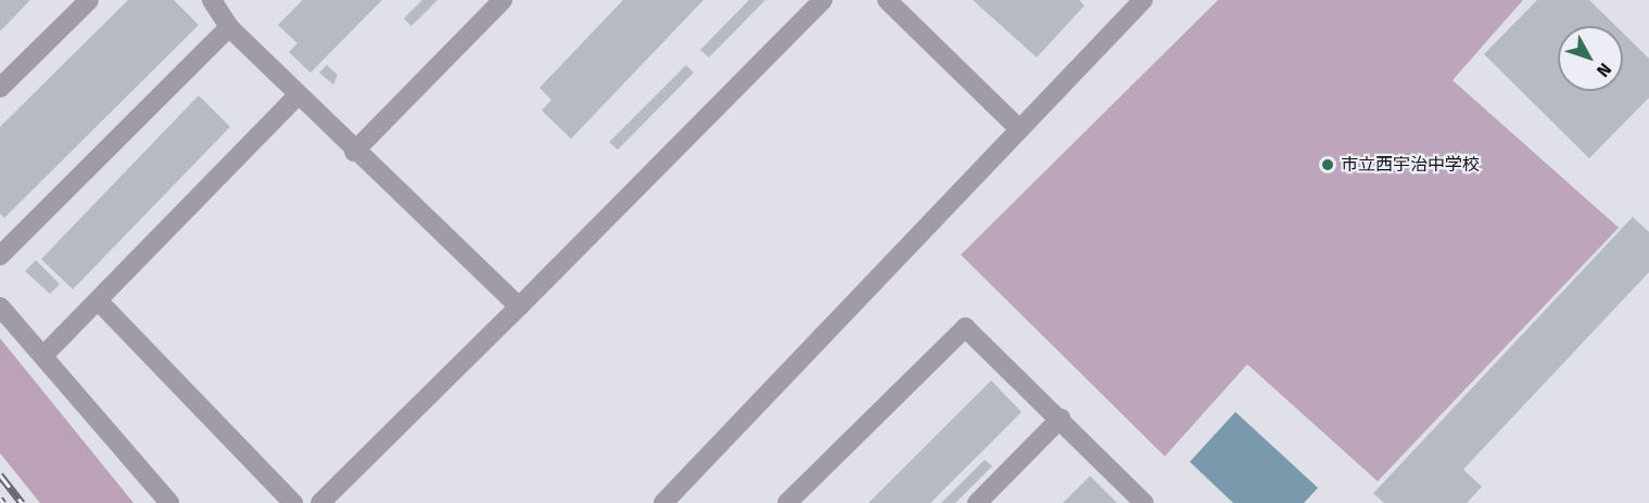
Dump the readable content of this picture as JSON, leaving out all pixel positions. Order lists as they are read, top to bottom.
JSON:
{
  "places": ["市立西宇治中学校"],
  "north": "bottom right"
}
